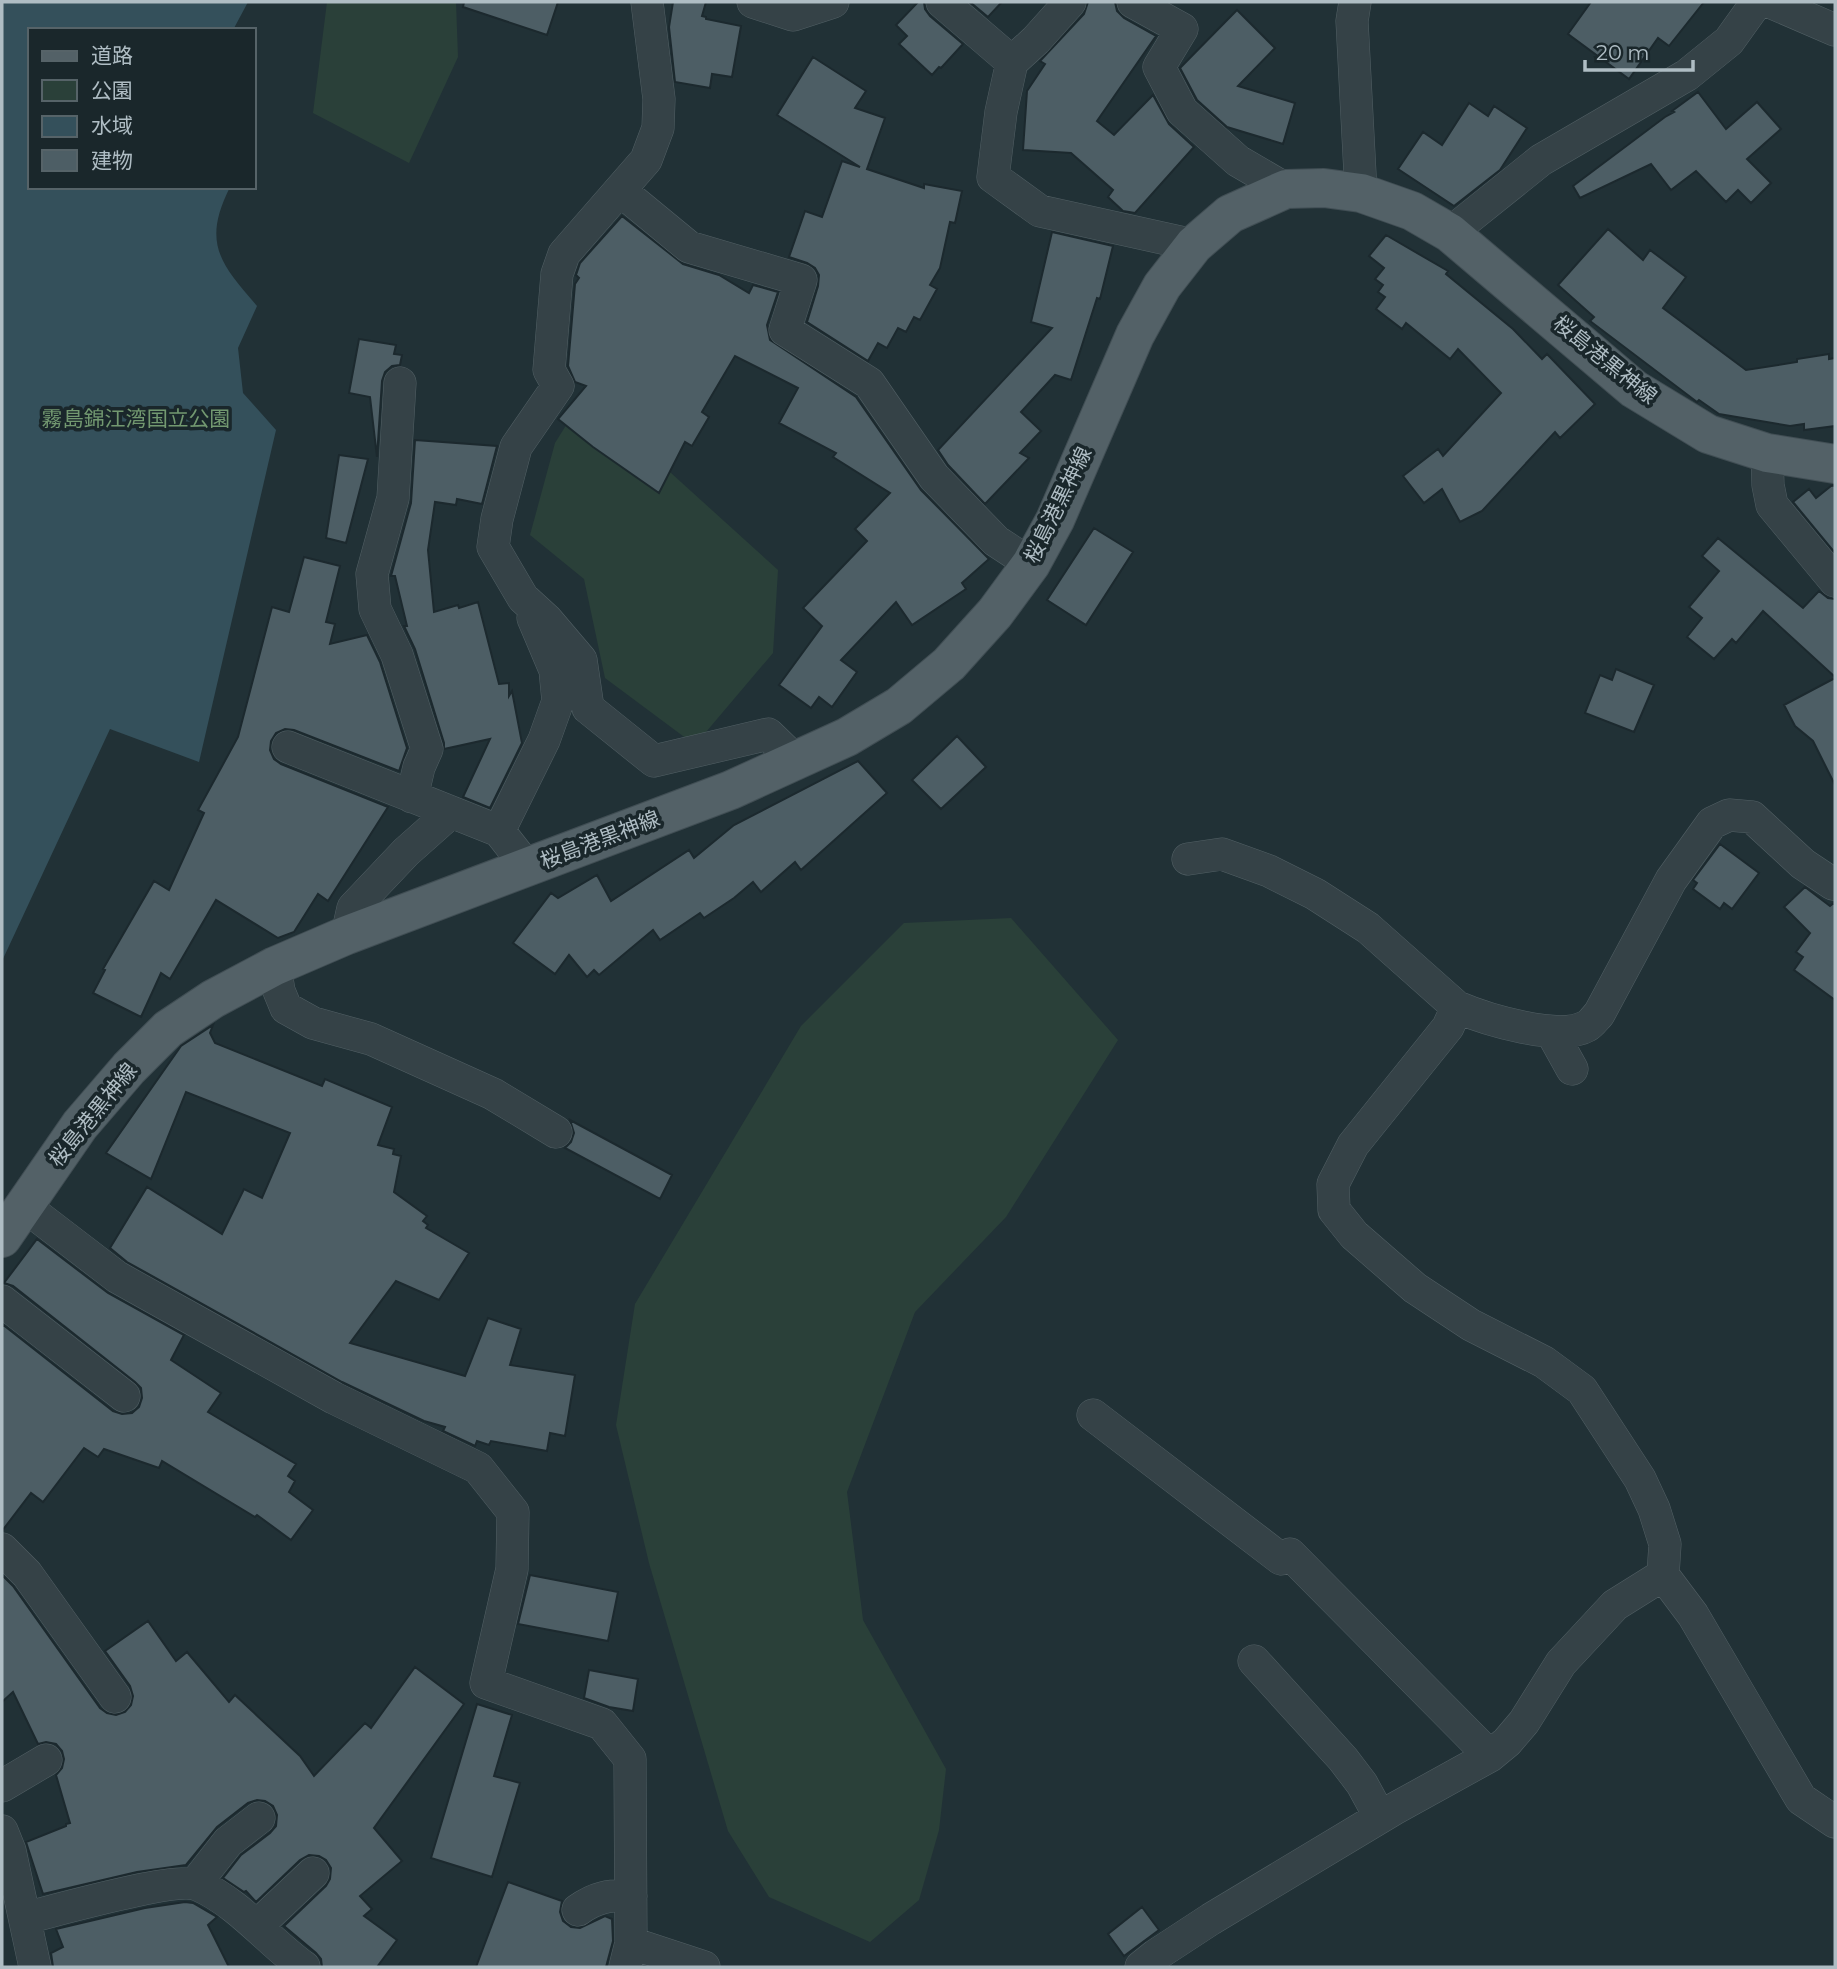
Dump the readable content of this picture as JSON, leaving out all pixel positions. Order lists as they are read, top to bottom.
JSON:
{
  "streets": {
    "main road": ["桜島港黒神線"]
  },
  "parks": ["霧島錦江湾国立公園"],
  "legend": [
    "道路",
    "公園",
    "水域",
    "建物"
  ],
  "scale_bar": "20 m"
}
